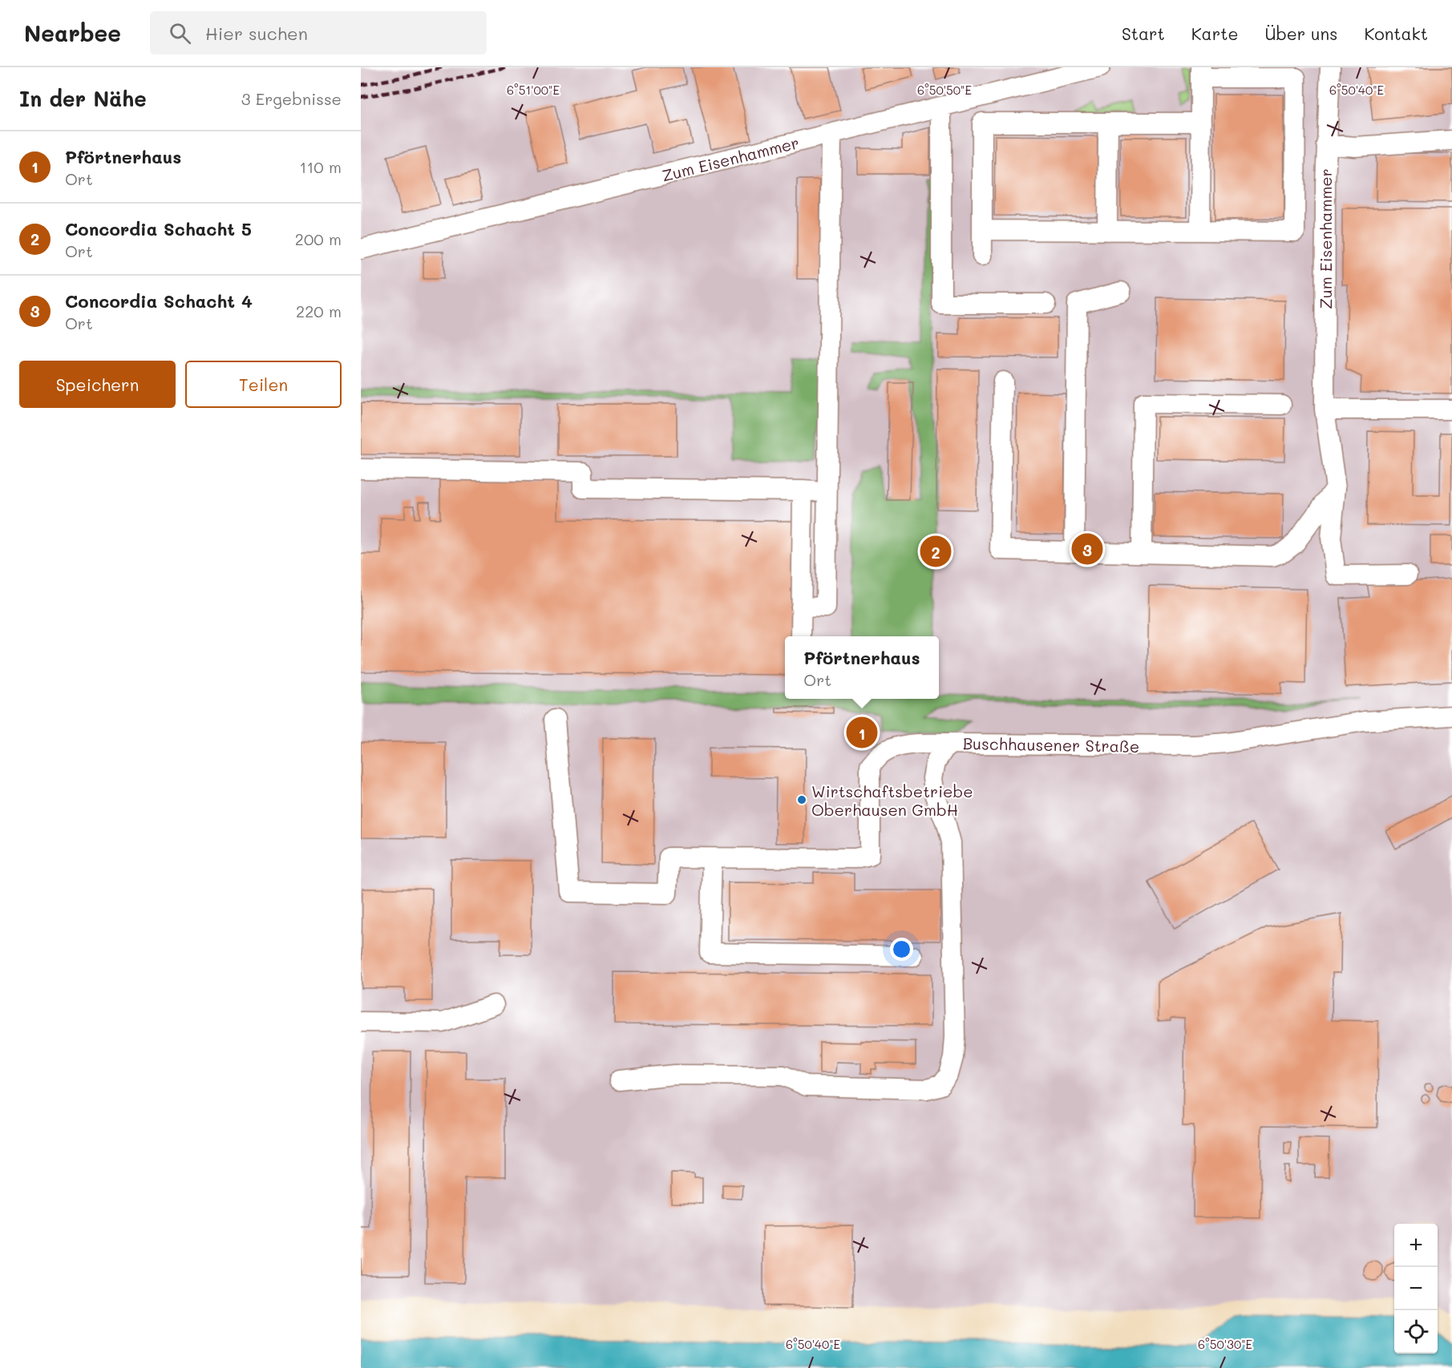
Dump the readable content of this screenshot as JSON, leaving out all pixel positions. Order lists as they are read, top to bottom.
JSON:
{
  "streets": {
    "street": ["Zum Eisenhammer", "Buschhausener Straße"]
  },
  "places": ["Wirtschaftsbetriebe Oberhausen GmbH"],
  "page": {
    "header": "Nearbee",
    "search": "Hier suchen",
    "nav": [
      "Start",
      "Karte",
      "Über uns",
      "Kontakt"
    ],
    "heading": ["In der Nähe", "3 Ergebnisse"],
    "list": [
      {
        "mark": "1",
        "name": "Pförtnerhaus",
        "note": "Ort",
        "value": "110 m"
      },
      {
        "mark": "2",
        "name": "Concordia Schacht 5",
        "note": "Ort",
        "value": "200 m"
      },
      {
        "mark": "3",
        "name": "Concordia Schacht 4",
        "note": "Ort",
        "value": "220 m"
      }
    ],
    "buttons": ["Speichern", "Teilen"],
    "pins": ["3", "2", "1"],
    "popup": ["Pförtnerhaus", "Ort"],
    "map_buttons": ["+", "−"]
  },
  "coordinates": [
    "6°51'00\"E",
    "6°50'50\"E",
    "6°50'40\"E",
    "6°50'30\"E"
  ]
}
